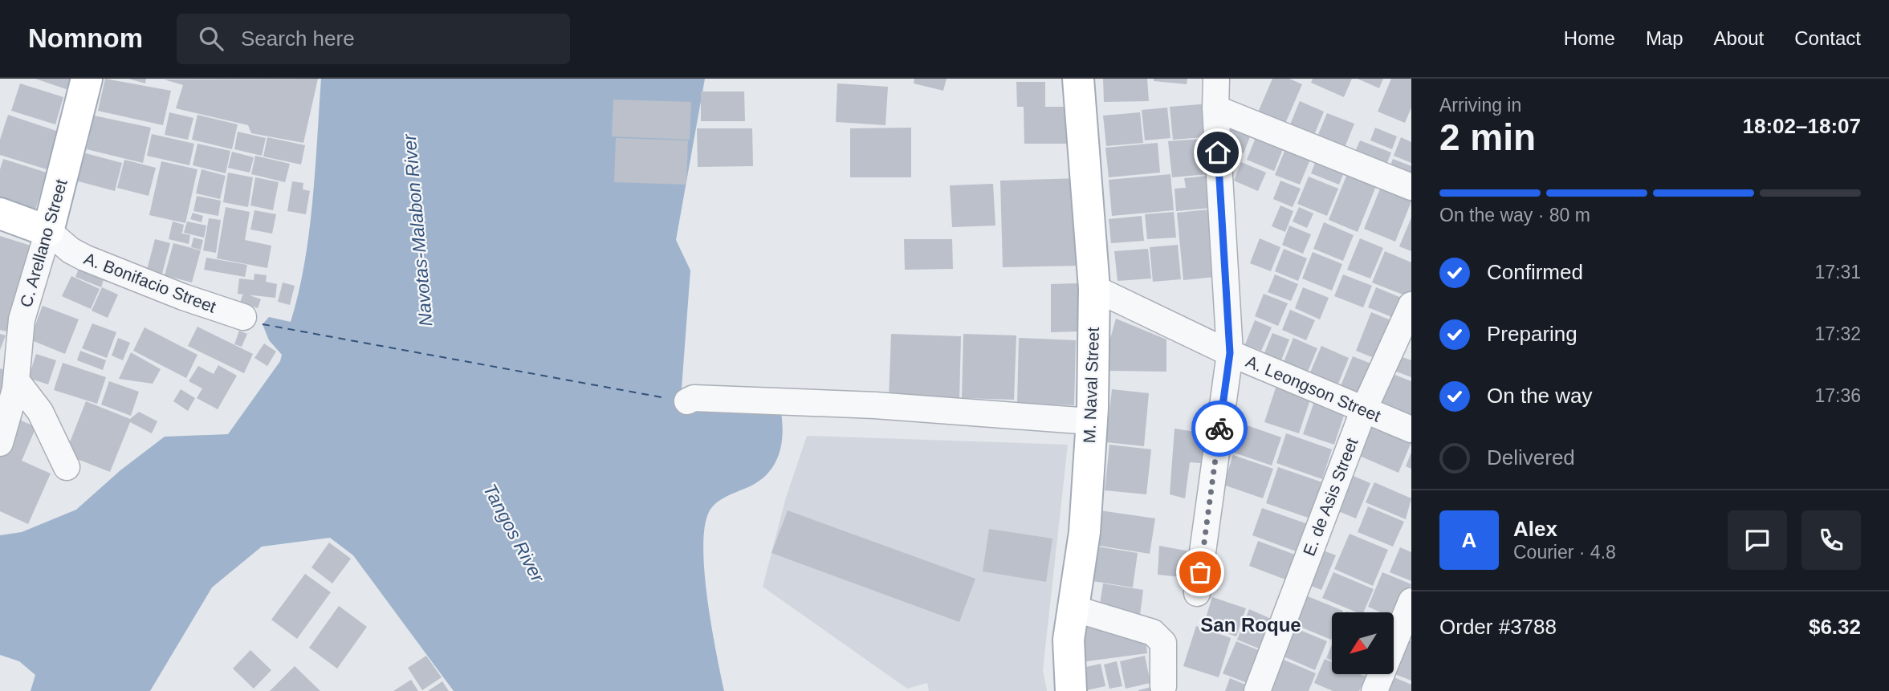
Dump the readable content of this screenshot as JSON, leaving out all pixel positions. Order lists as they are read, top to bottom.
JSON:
{
  "streets": {
    "main road": ["C. Arellano Street", "A. Bonifacio Street", "M. Naval Street"],
    "street": ["A. Leongson Street", "E. de Asis Street"]
  },
  "crossings": [
    ["C. Arellano Street", "A. Bonifacio Street"],
    ["M. Naval Street", "A. Leongson Street"],
    ["A. Leongson Street", "E. de Asis Street"]
  ],
  "districts": ["San Roque"],
  "water": ["Navotas-Malabon River", "Tangos River"],
  "north": "bottom left",
  "page": {
    "header": "Nomnom",
    "search": "Search here",
    "nav": [
      "Home",
      "Map",
      "About",
      "Contact"
    ],
    "heading": ["2 min", "Arriving in", "18:02–18:07"],
    "panel": [
      "Alex",
      "Courier · 4.8",
      "Order #3788",
      "$6.32"
    ],
    "bar": "On the way · 80 m",
    "list": [
      ["Confirmed", "17:31"],
      ["Preparing", "17:32"],
      ["On the way", "17:36"],
      "Delivered"
    ],
    "round": "A"
  }
}
